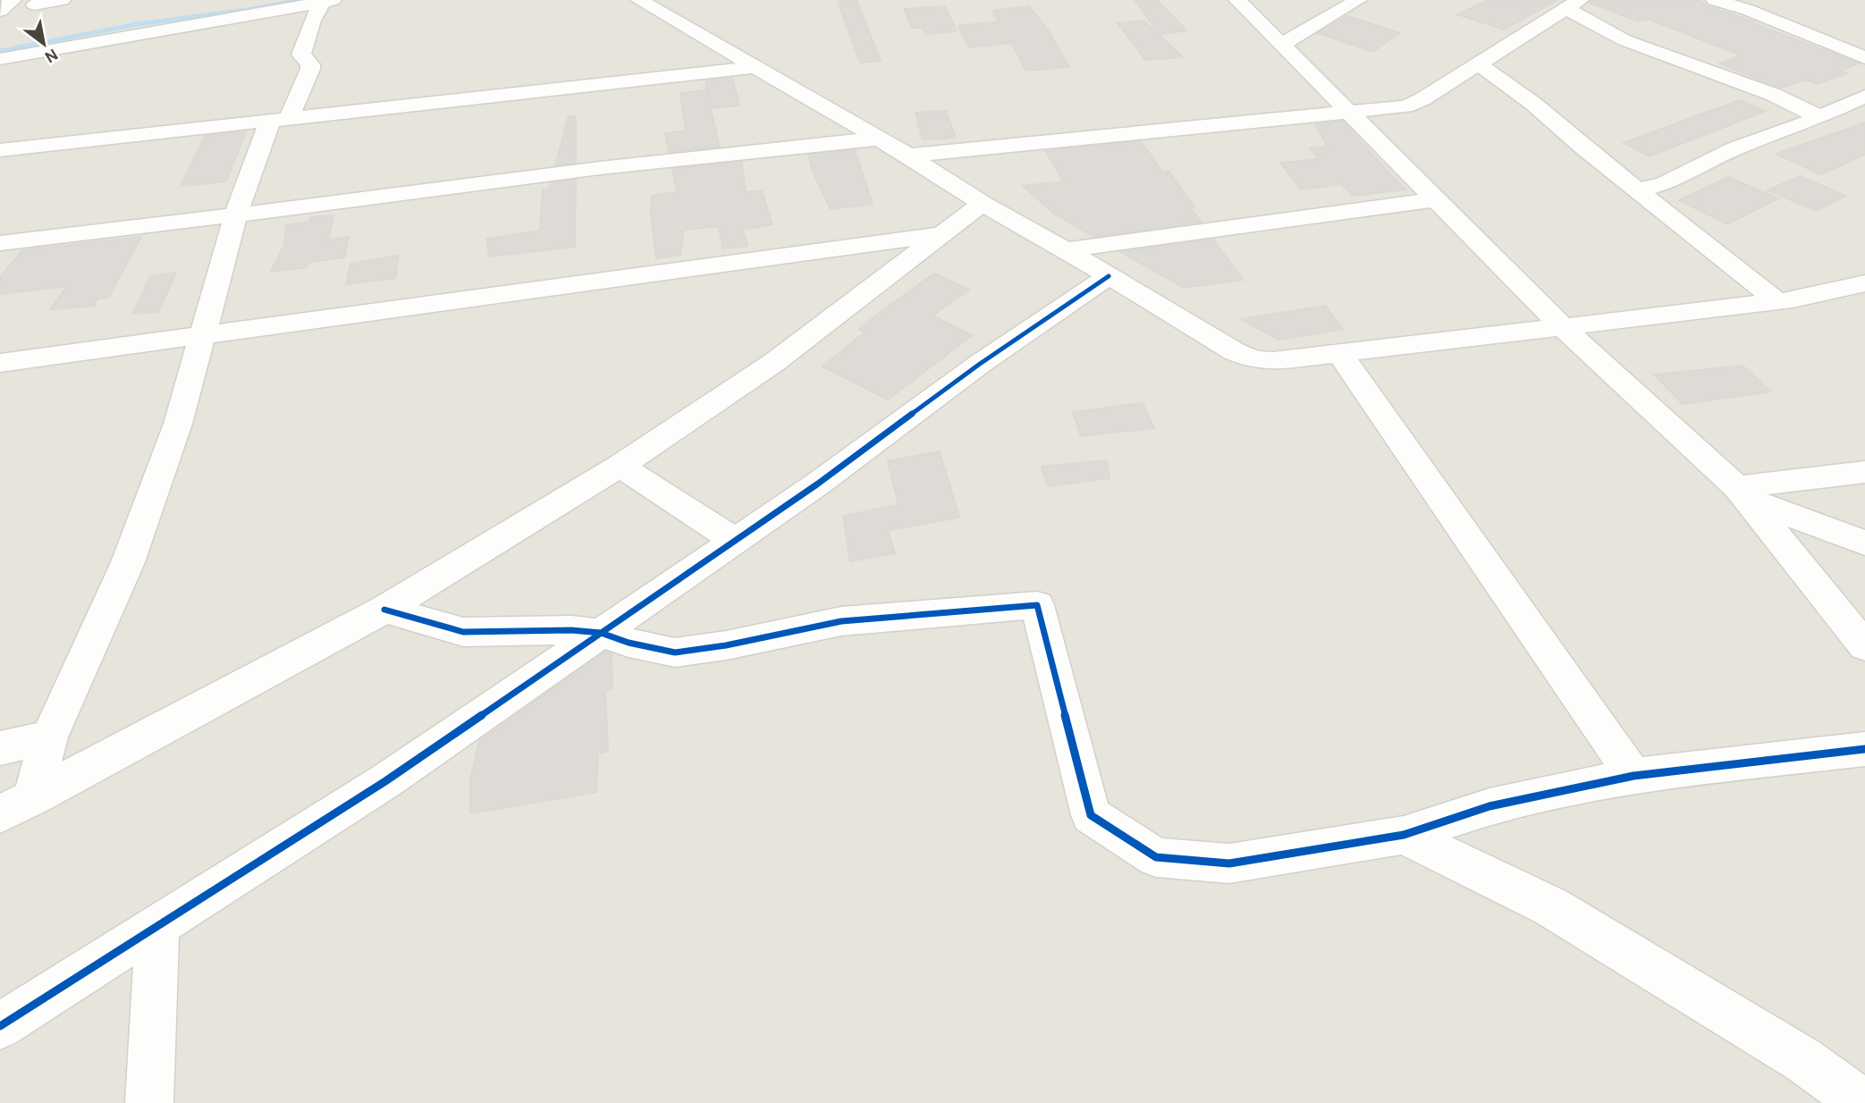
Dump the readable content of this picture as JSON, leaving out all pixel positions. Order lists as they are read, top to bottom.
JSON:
{
  "north": "bottom right"
}
